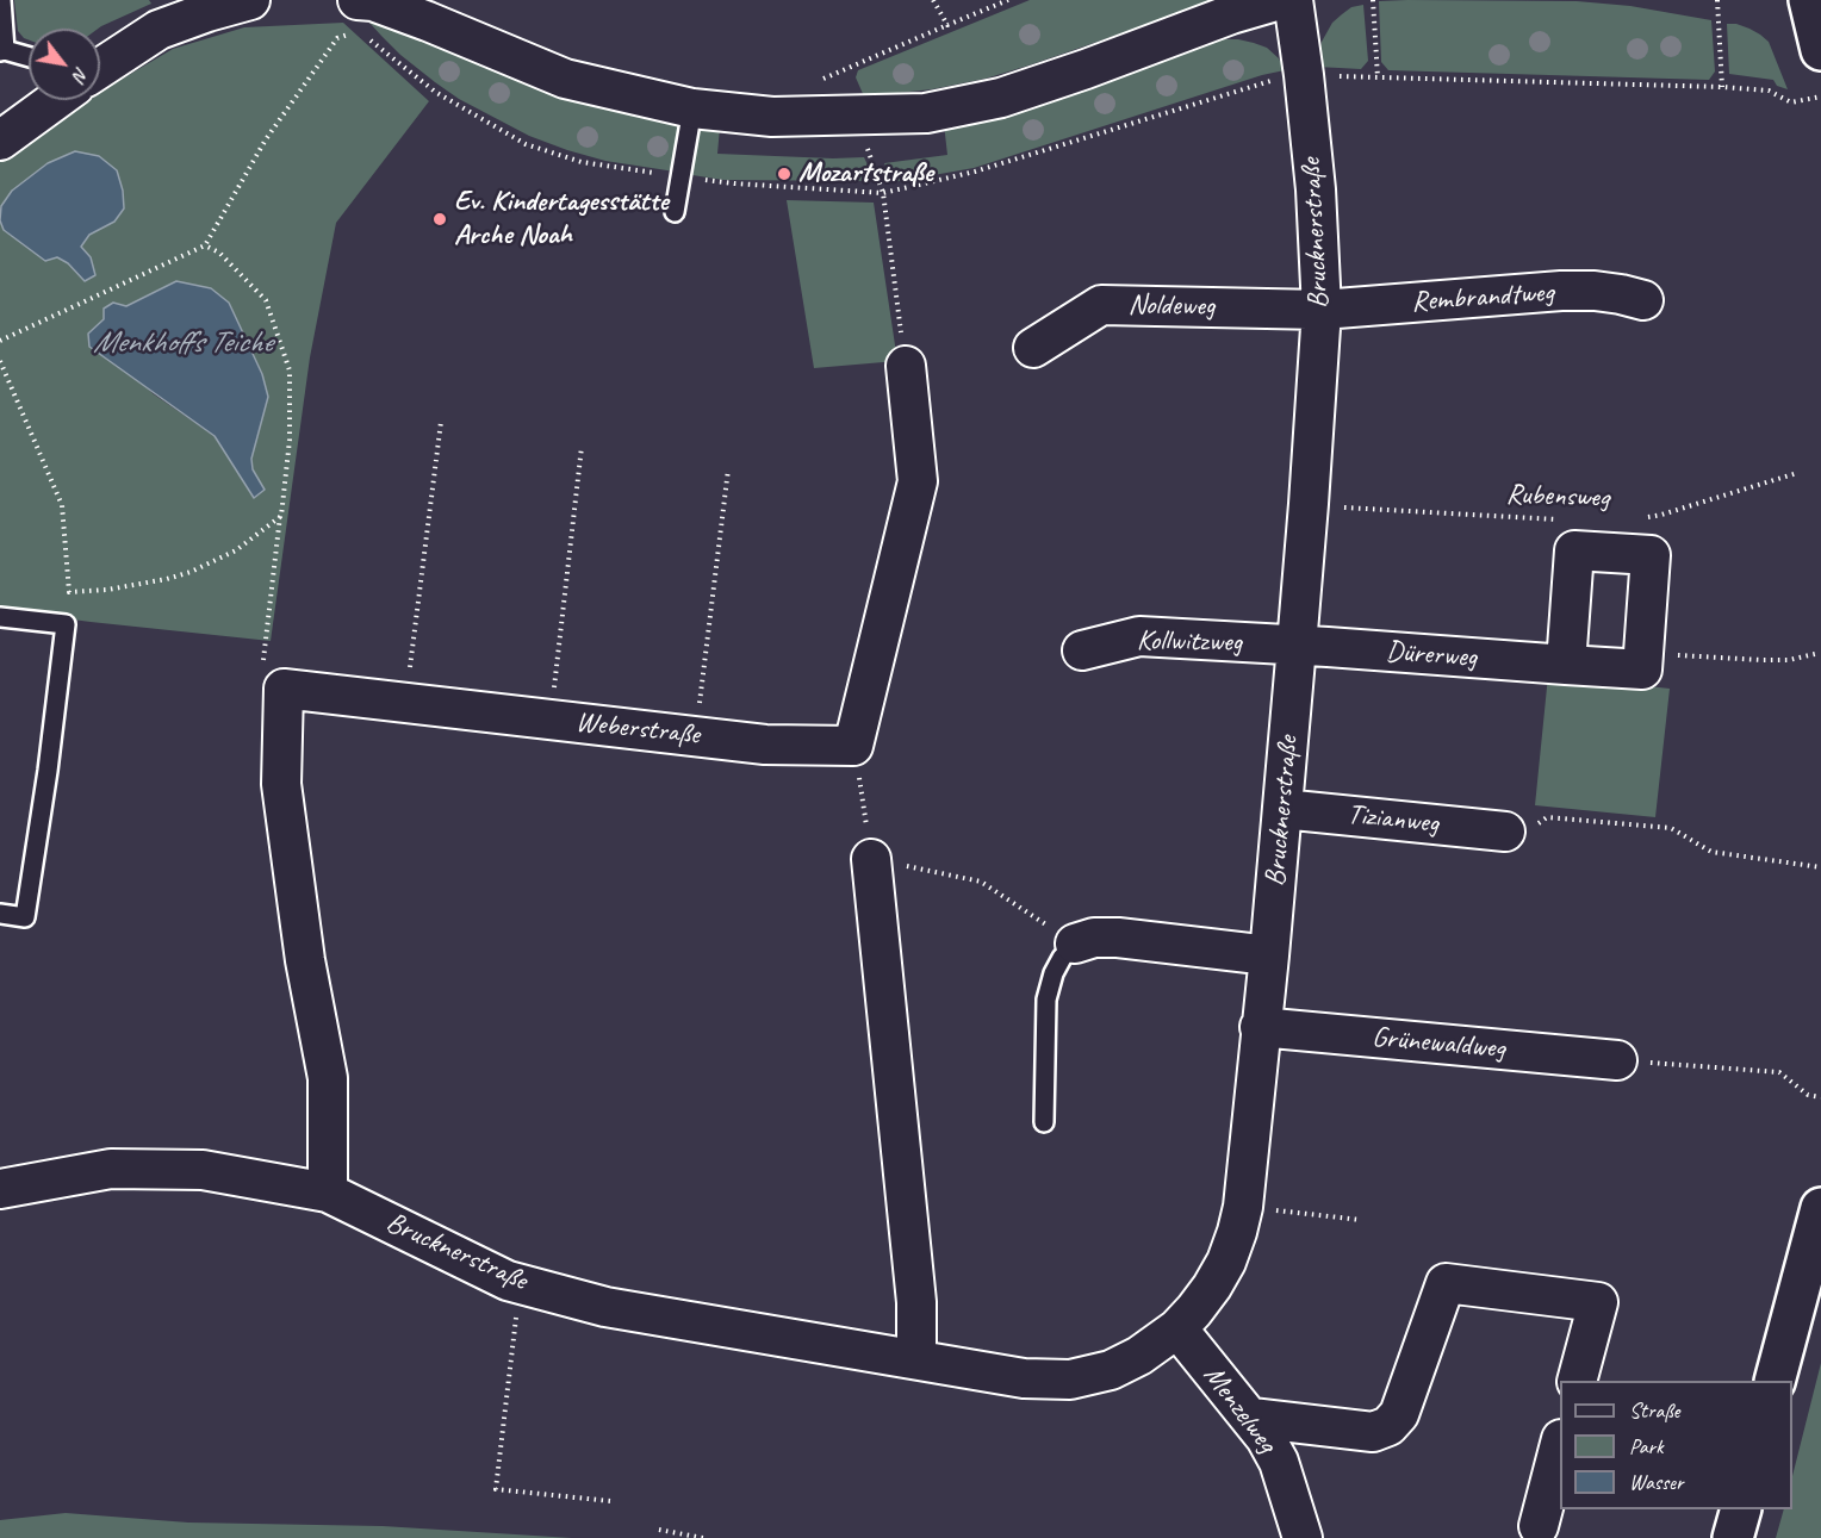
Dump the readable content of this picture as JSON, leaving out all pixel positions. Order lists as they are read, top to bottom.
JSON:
{
  "streets": {
    "street": [
      "Brucknerstraße",
      "Rembrandtweg",
      "Noldeweg",
      "Kollwitzweg",
      "Dürerweg",
      "Weberstraße",
      "Tizianweg",
      "Grünewaldweg",
      "Menzelweg"
    ],
    "path": ["Rubensweg"]
  },
  "crossings": [
    ["Brucknerstraße", "Rembrandtweg"],
    ["Brucknerstraße", "Noldeweg"],
    ["Brucknerstraße", "Rubensweg"],
    ["Brucknerstraße", "Kollwitzweg"],
    ["Brucknerstraße", "Dürerweg"],
    ["Brucknerstraße", "Tizianweg"],
    ["Brucknerstraße", "Grünewaldweg"],
    ["Brucknerstraße", "Menzelweg"],
    ["Rembrandtweg", "Noldeweg"],
    ["Kollwitzweg", "Dürerweg"]
  ],
  "water": ["Menkhoffs Teiche"],
  "places": ["Mozartstraße", "Ev. Kindertagesstätte Arche Noah"],
  "legend": ["Straße", "Park", "Wasser"],
  "north": "bottom right"
}
